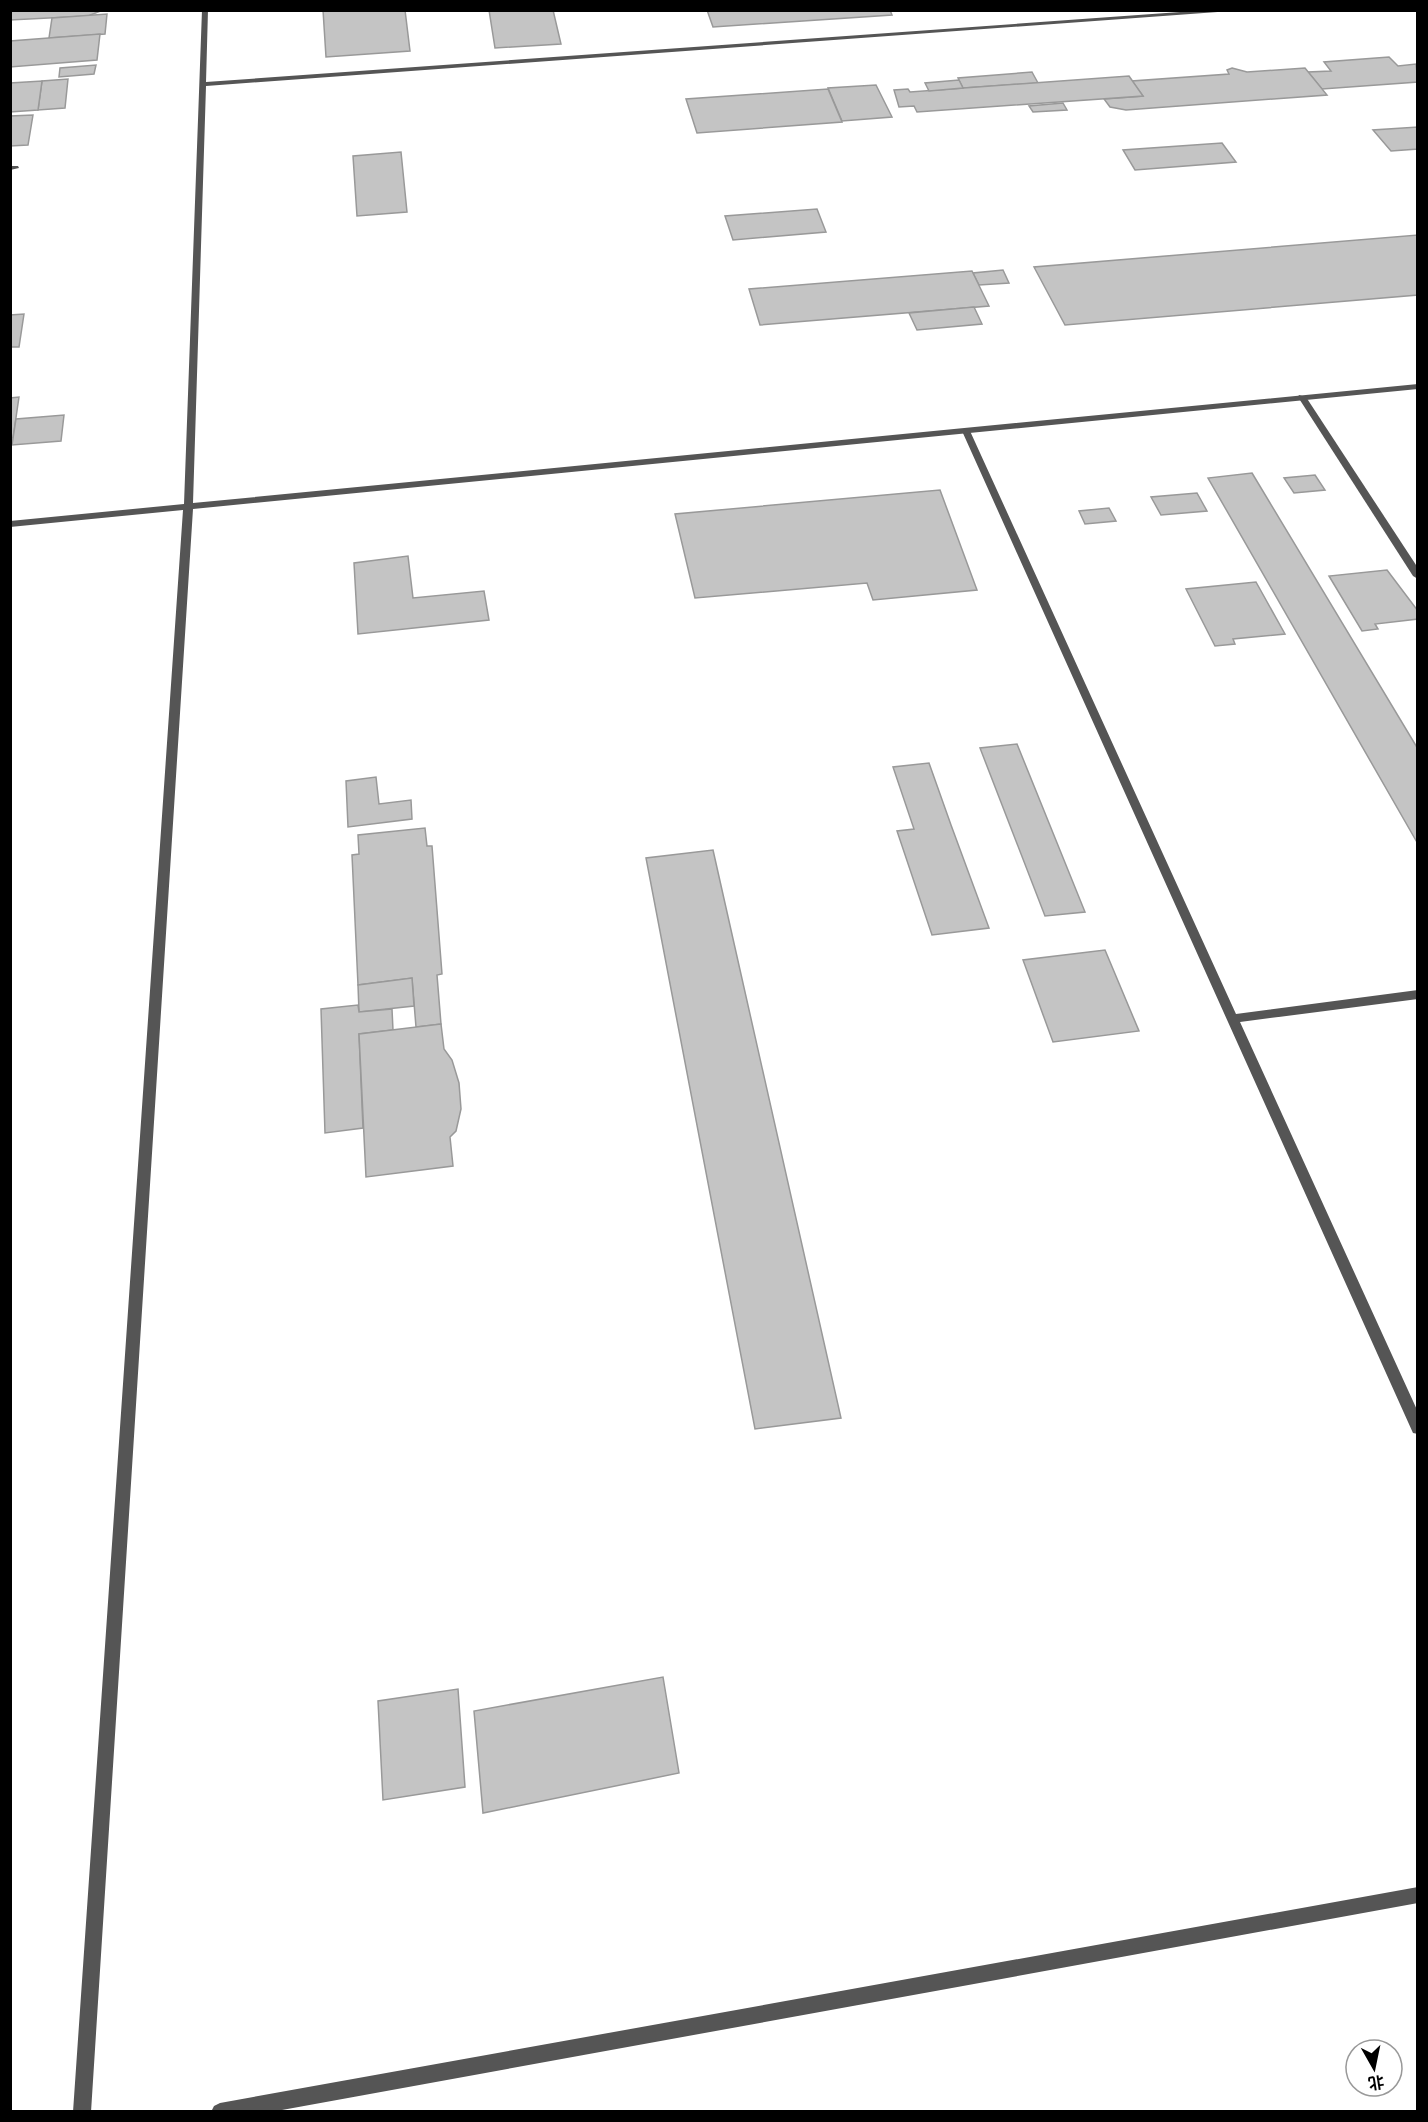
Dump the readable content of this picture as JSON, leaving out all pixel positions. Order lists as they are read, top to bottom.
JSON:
{
  "north": "bottom"
}
